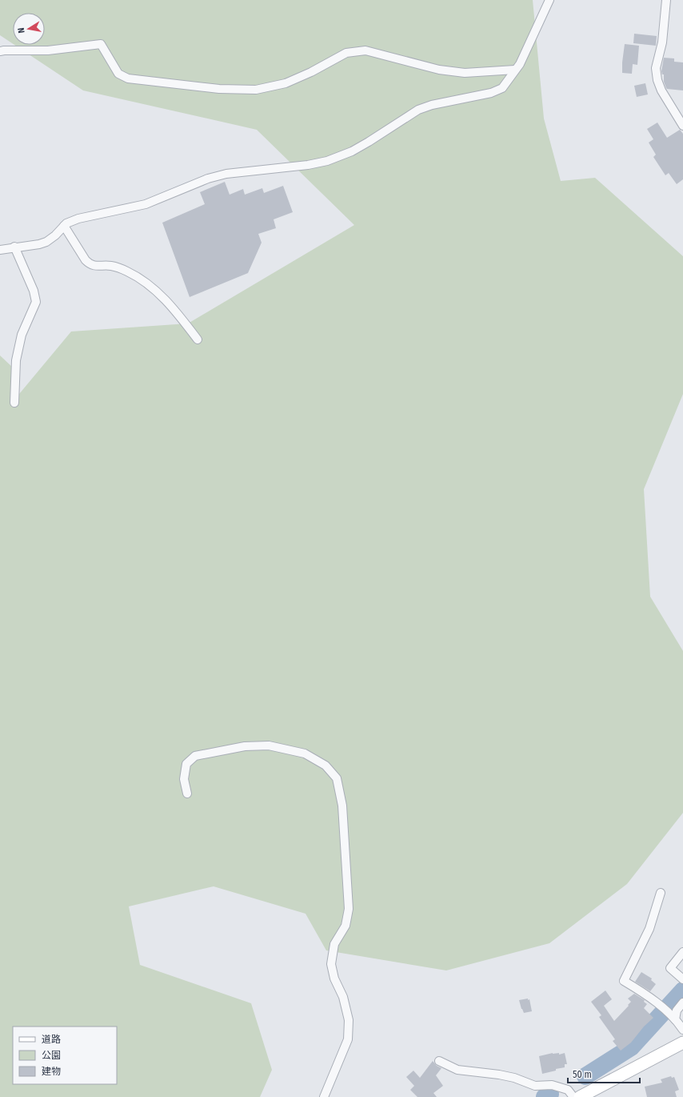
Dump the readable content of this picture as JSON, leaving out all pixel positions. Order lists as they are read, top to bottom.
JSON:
{
  "legend": ["道路", "公園", "建物"],
  "scale_bar": "50 m",
  "north": "left"
}
